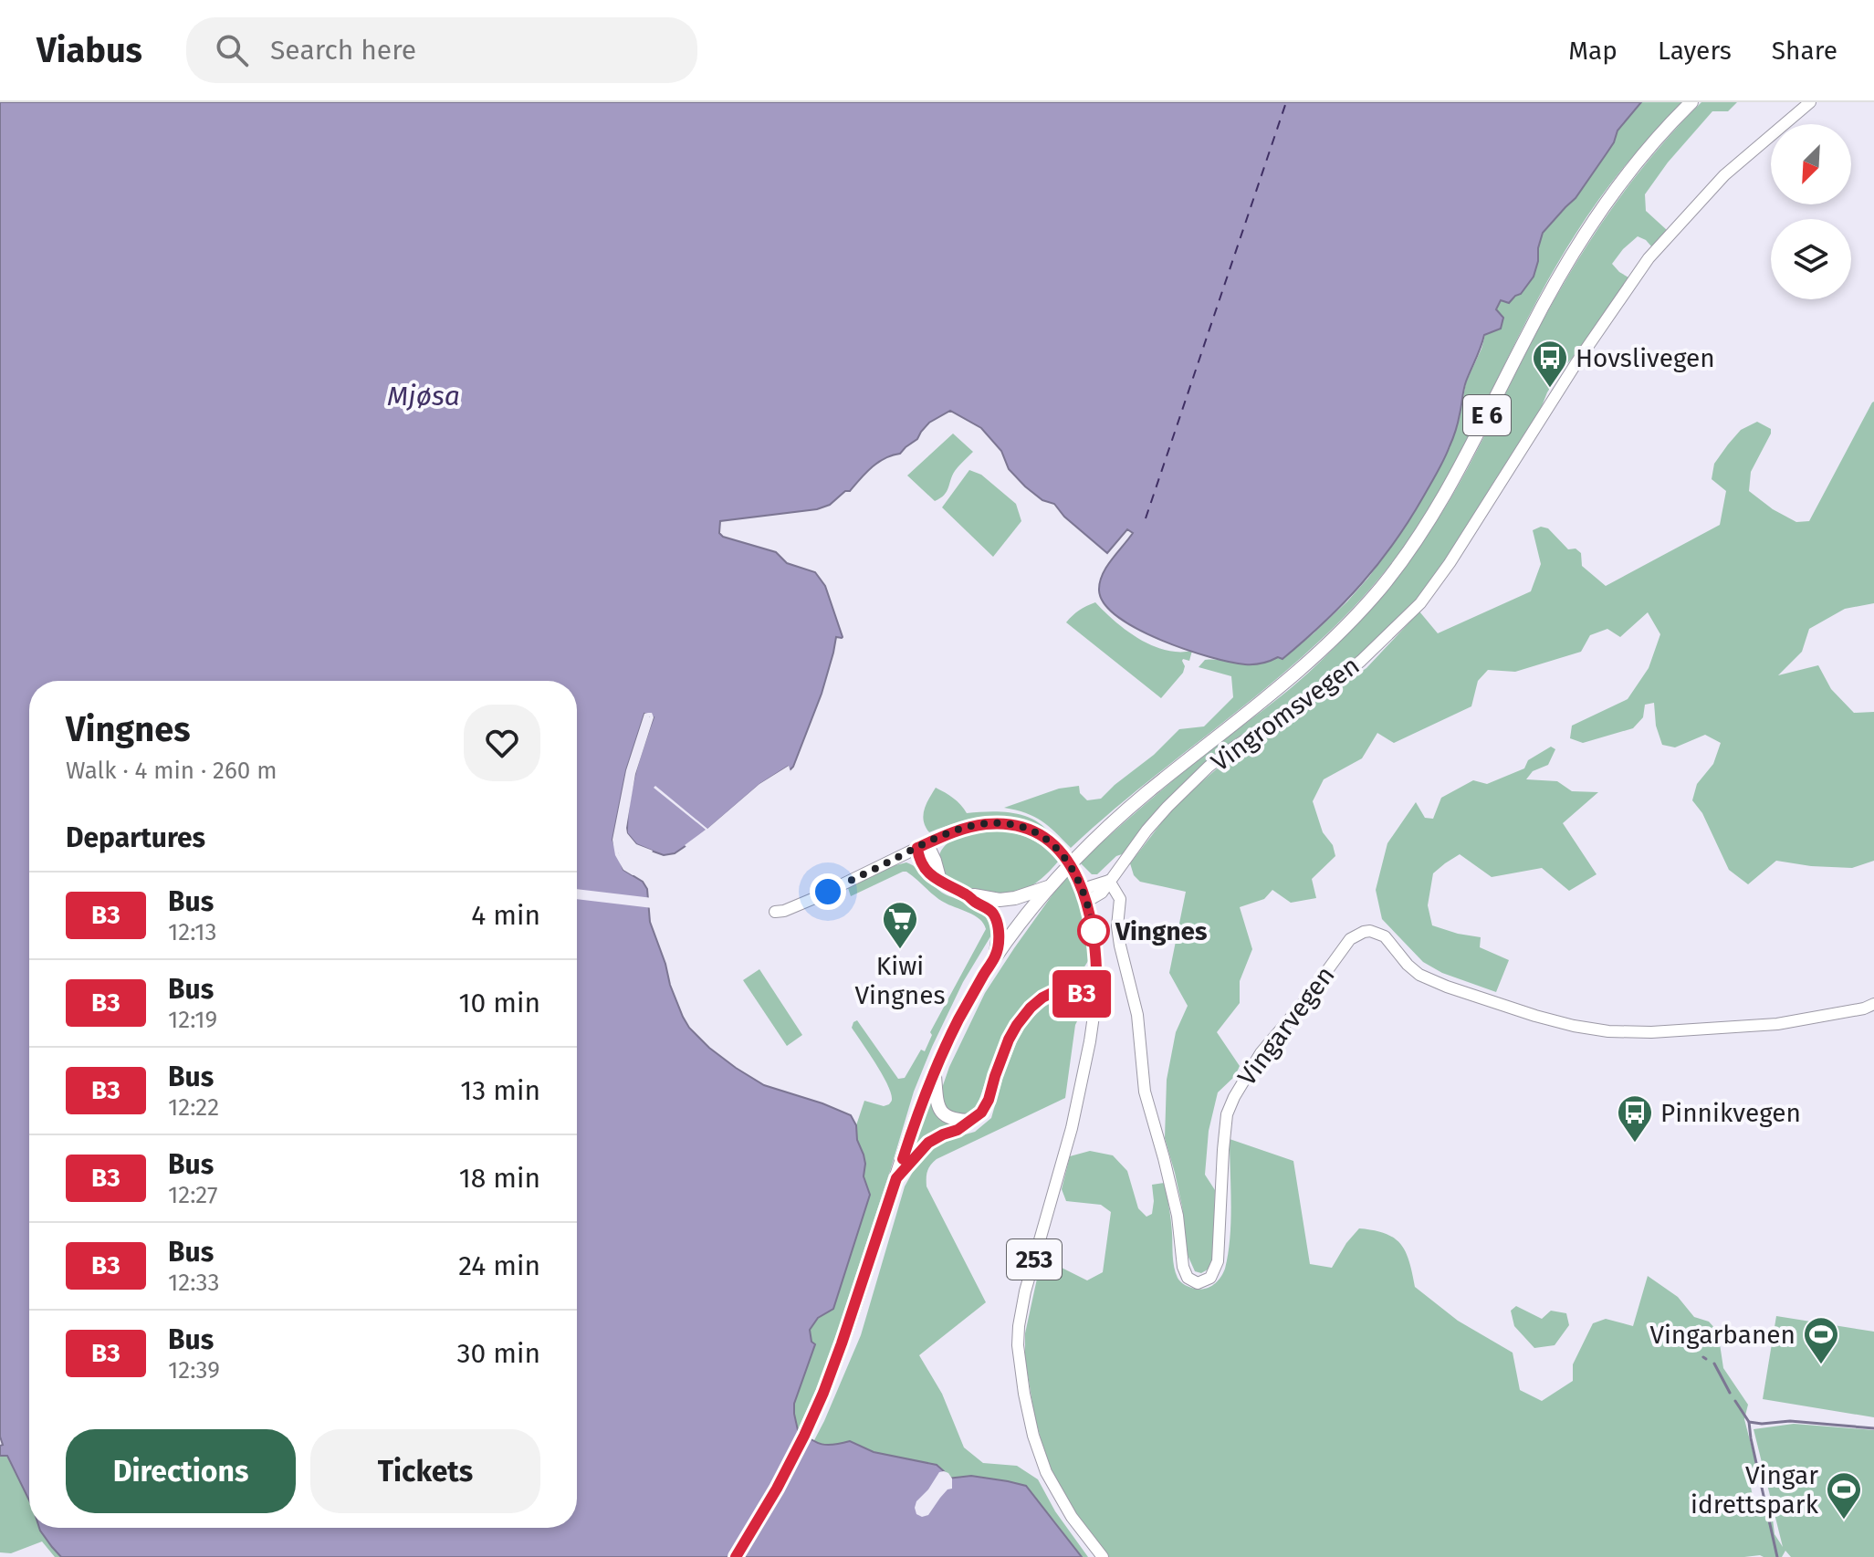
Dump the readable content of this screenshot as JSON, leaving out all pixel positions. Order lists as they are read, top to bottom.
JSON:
{
  "streets": {
    "highway": ["E 6"],
    "main road": ["Vingromsvegen", "Vingarvegen", "253"]
  },
  "crossings": [
    ["Vingromsvegen", "Vingarvegen"],
    ["Vingromsvegen", "253"]
  ],
  "water": ["Mjøsa"],
  "places": {
    "bus stop": ["Hovslivegen", "Pinnikvegen"],
    "other": ["Vingnes"],
    "supermarket": ["Kiwi Vingnes"],
    "sports": ["Vingarbanen", "Vingar idrettspark"]
  },
  "lines": ["bus line B3"],
  "north": "bottom left",
  "page": {
    "header": "Viabus",
    "search": "Search here",
    "nav": ["Map", "Layers", "Share"],
    "on_map": "B3",
    "heading": [
      ["Vingnes", "Walk · 4 min · 260 m"],
      "Departures"
    ],
    "list": [
      {
        "mark": "B3",
        "name": "Bus",
        "note": "12:13",
        "value": "4 min"
      },
      {
        "mark": "B3",
        "name": "Bus",
        "note": "12:19",
        "value": "10 min"
      },
      {
        "mark": "B3",
        "name": "Bus",
        "note": "12:22",
        "value": "13 min"
      },
      {
        "mark": "B3",
        "name": "Bus",
        "note": "12:27",
        "value": "18 min"
      },
      {
        "mark": "B3",
        "name": "Bus",
        "note": "12:33",
        "value": "24 min"
      },
      {
        "mark": "B3",
        "name": "Bus",
        "note": "12:39",
        "value": "30 min"
      }
    ],
    "buttons": ["Directions", "Tickets"]
  }
}
